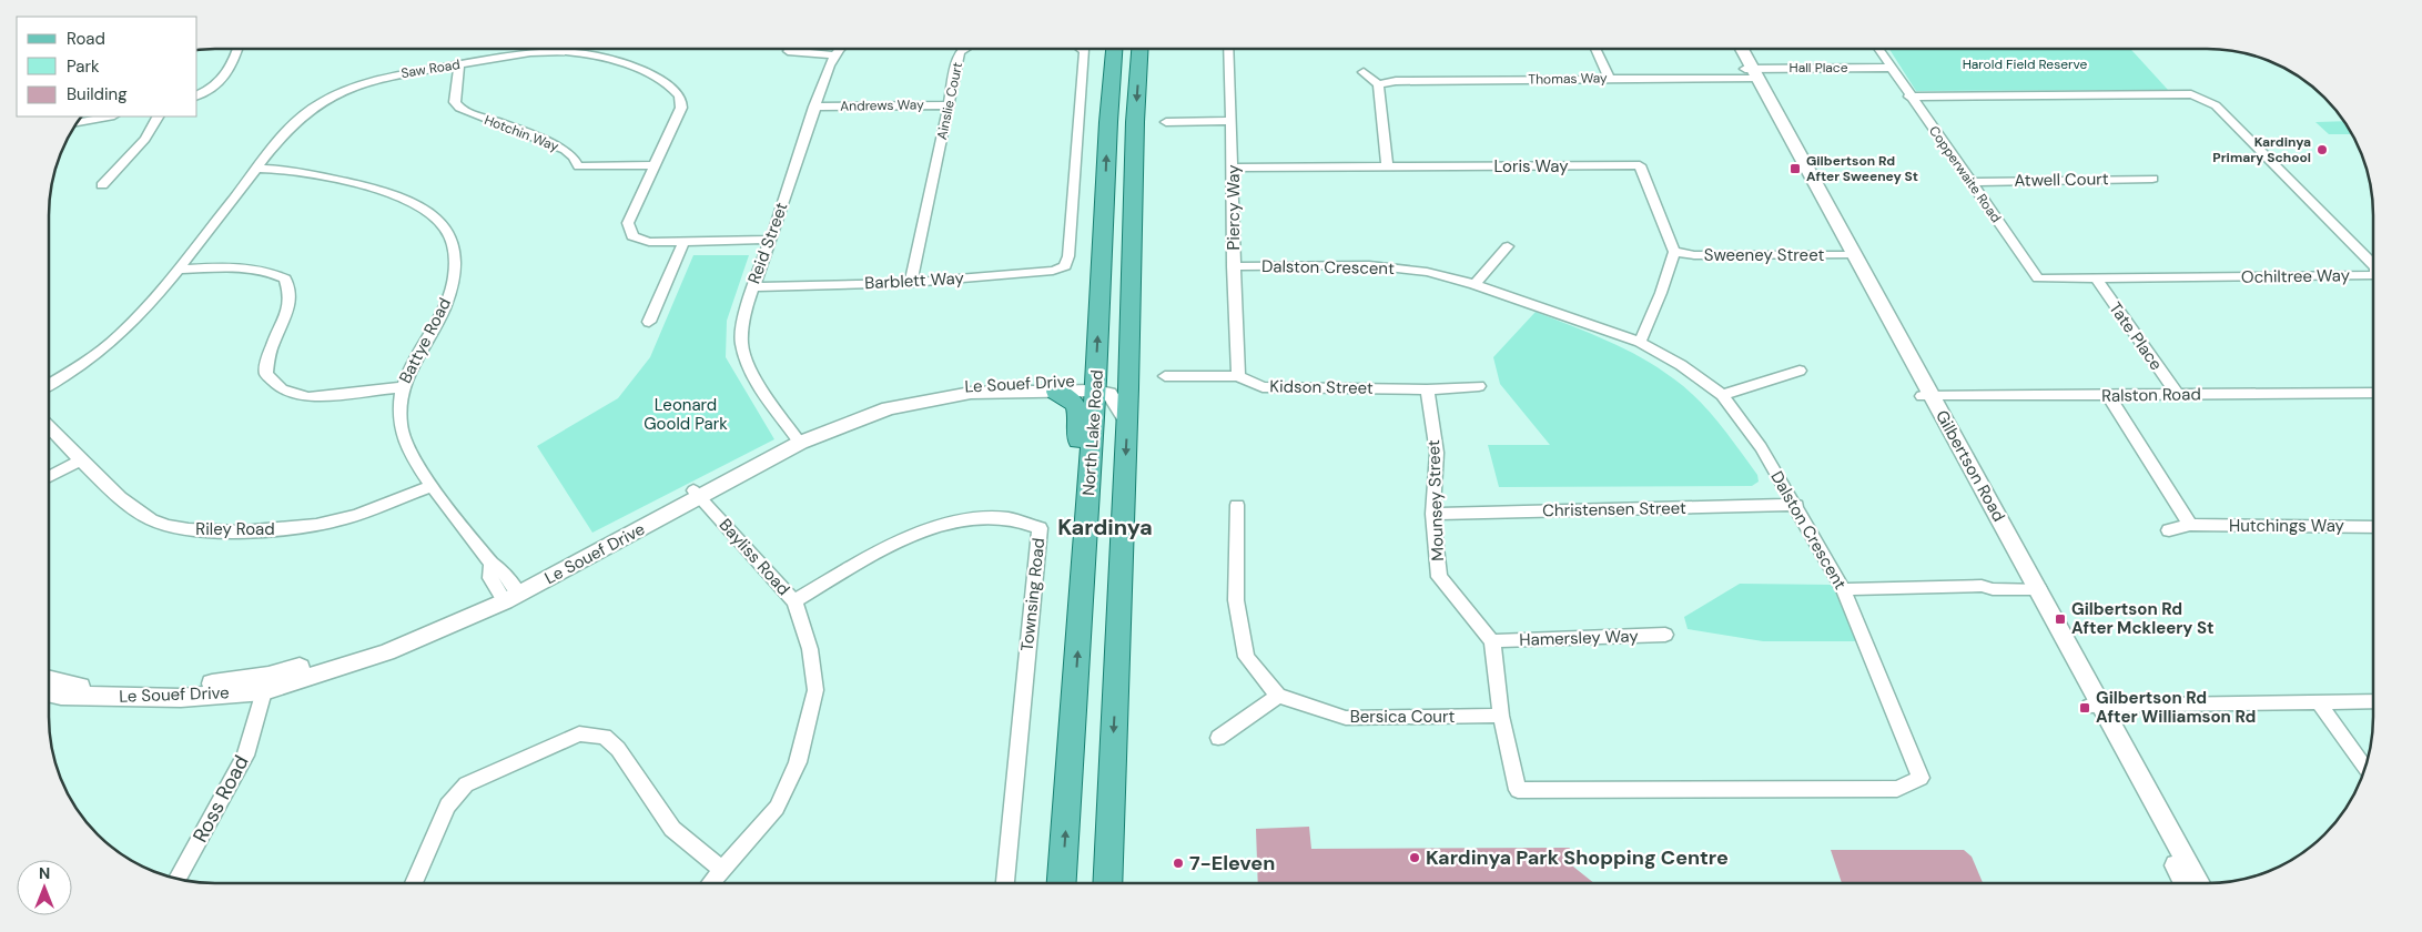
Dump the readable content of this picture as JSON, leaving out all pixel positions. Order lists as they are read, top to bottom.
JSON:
{
  "streets": {
    "main road": ["North Lake Road"],
    "street": [
      "Hall Place",
      "Saw Road",
      "Thomas Way",
      "Ainslie Court",
      "Andrews Way",
      "Hotchin Way",
      "Loris Way",
      "Copperwaite Road",
      "Atwell Court",
      "Piercy Way",
      "Reid Street",
      "Sweeney Street",
      "Dalston Crescent",
      "Ochiltree Way",
      "Barblett Way",
      "Tate Place",
      "Battye Road",
      "Le Souef Drive",
      "Kidson Street",
      "Ralston Road",
      "Gilbertson Road",
      "Mounsey Street",
      "Christensen Street",
      "Hutchings Way",
      "Riley Road",
      "Bayliss Road",
      "Townsing Road",
      "Hamersley Way",
      "Bersica Court",
      "Ross Road"
    ]
  },
  "crossings": [
    ["Hall Place", "Thomas Way"],
    ["Hall Place", "Copperwaite Road"],
    ["Hall Place", "Gilbertson Road"],
    ["Saw Road", "Hotchin Way"],
    ["Saw Road", "Reid Street"],
    ["Saw Road", "Battye Road"],
    ["Thomas Way", "Gilbertson Road"],
    ["Ainslie Court", "Andrews Way"],
    ["Ainslie Court", "Barblett Way"],
    ["Andrews Way", "Reid Street"],
    ["Loris Way", "Piercy Way"],
    ["Loris Way", "Sweeney Street"],
    ["Copperwaite Road", "Atwell Court"],
    ["Copperwaite Road", "Ochiltree Way"],
    ["Piercy Way", "Dalston Crescent"],
    ["Piercy Way", "Kidson Street"],
    ["Reid Street", "Barblett Way"],
    ["Reid Street", "Le Souef Drive"],
    ["Sweeney Street", "Gilbertson Road"],
    ["Dalston Crescent", "Christensen Street"],
    ["Dalston Crescent", "Bersica Court"],
    ["Ochiltree Way", "Tate Place"],
    ["Tate Place", "Ralston Road"],
    ["Battye Road", "Le Souef Drive"],
    ["Battye Road", "Riley Road"],
    ["Le Souef Drive", "North Lake Road"],
    ["Le Souef Drive", "Bayliss Road"],
    ["Le Souef Drive", "Ross Road"],
    ["Kidson Street", "Mounsey Street"],
    ["Ralston Road", "Gilbertson Road"],
    ["Mounsey Street", "Christensen Street"],
    ["Mounsey Street", "Hamersley Way"],
    ["Bayliss Road", "Townsing Road"]
  ],
  "districts": ["Kardinya"],
  "parks": ["Harold Field Reserve", "Leonard Goold Park"],
  "places": {
    "other": ["Kardinya Primary School", "Kardinya Park Shopping Centre", "7-Eleven"],
    "transit": ["Gilbertson Rd After Sweeney St", "Gilbertson Rd After Mckleery St", "Gilbertson Rd After Williamson Rd"]
  },
  "legend": ["Road", "Park", "Building"],
  "north": "top"
}
